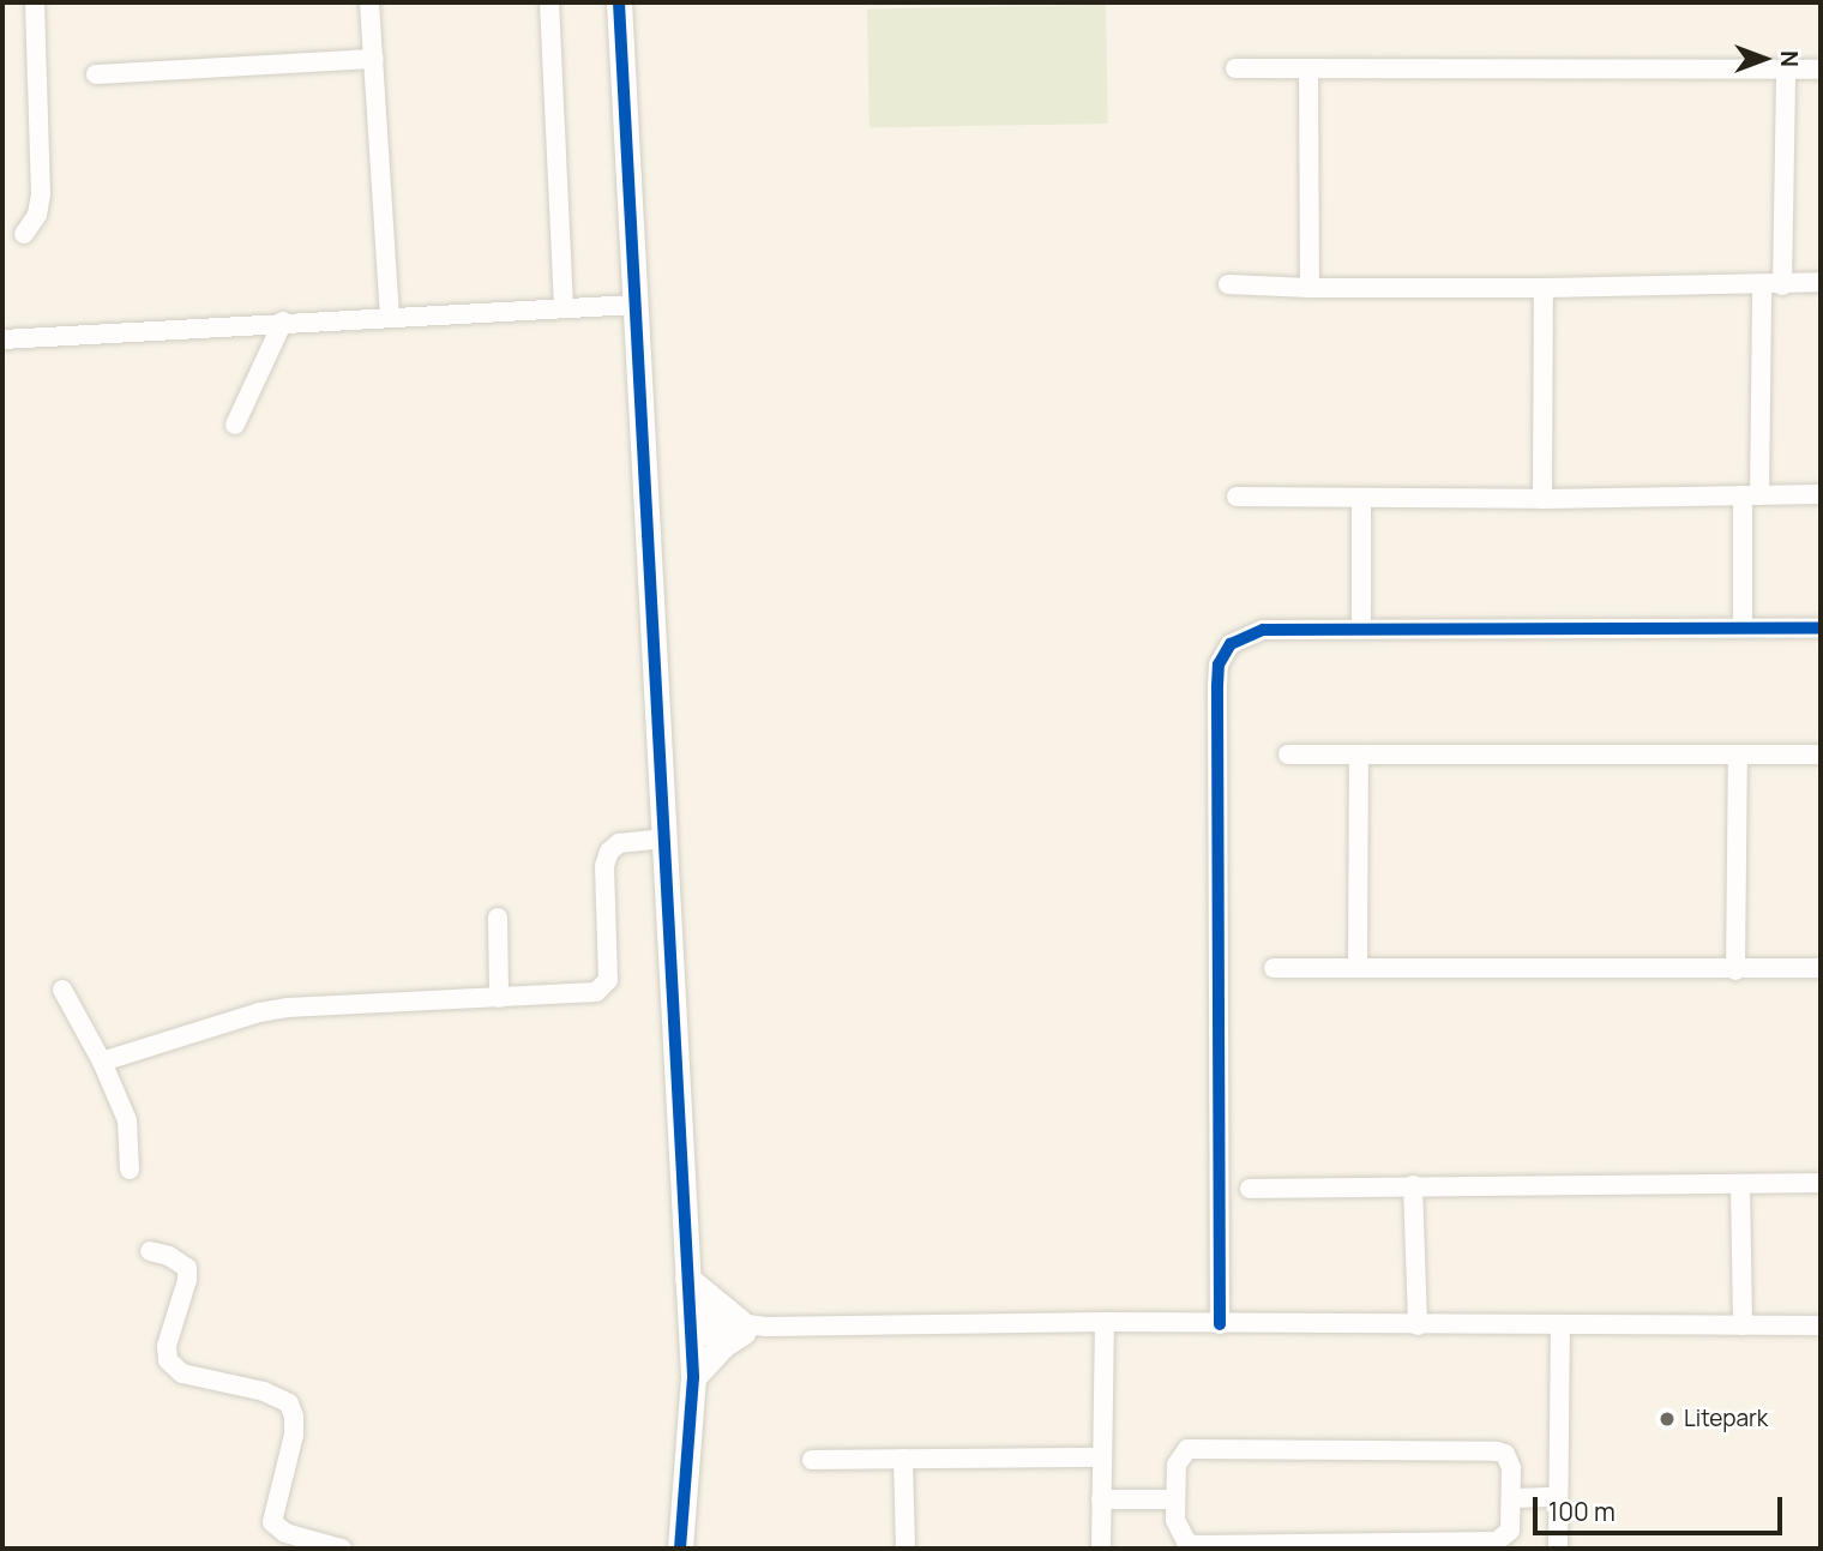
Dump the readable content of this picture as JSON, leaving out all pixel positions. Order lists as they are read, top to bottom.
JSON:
{
  "places": ["Litepark"],
  "scale_bar": "100 m",
  "north": "right"
}
